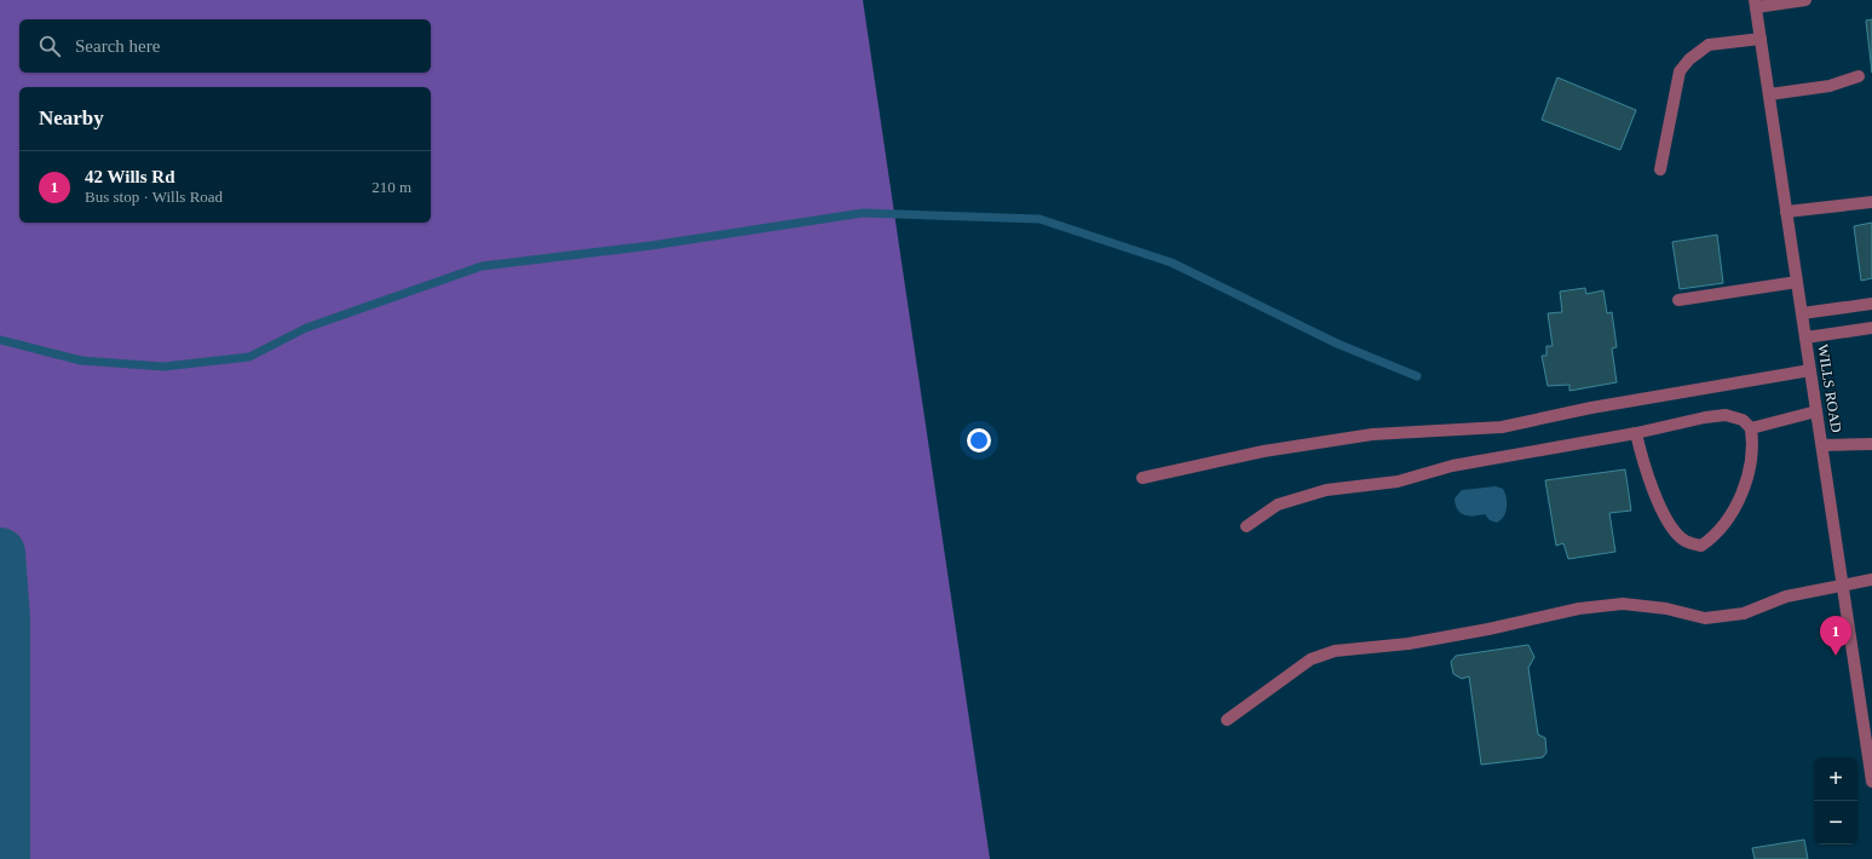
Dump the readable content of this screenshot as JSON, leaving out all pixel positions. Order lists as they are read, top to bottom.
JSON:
{
  "streets": {
    "street": ["WILLS ROAD"]
  },
  "page": {
    "search": "Search here",
    "heading": "Nearby",
    "list": [
      {
        "mark": "1",
        "name": "42 Wills Rd",
        "note": "Bus stop · Wills Road",
        "value": "210 m"
      }
    ],
    "pins": "1",
    "map_buttons": ["+", "−"]
  }
}
